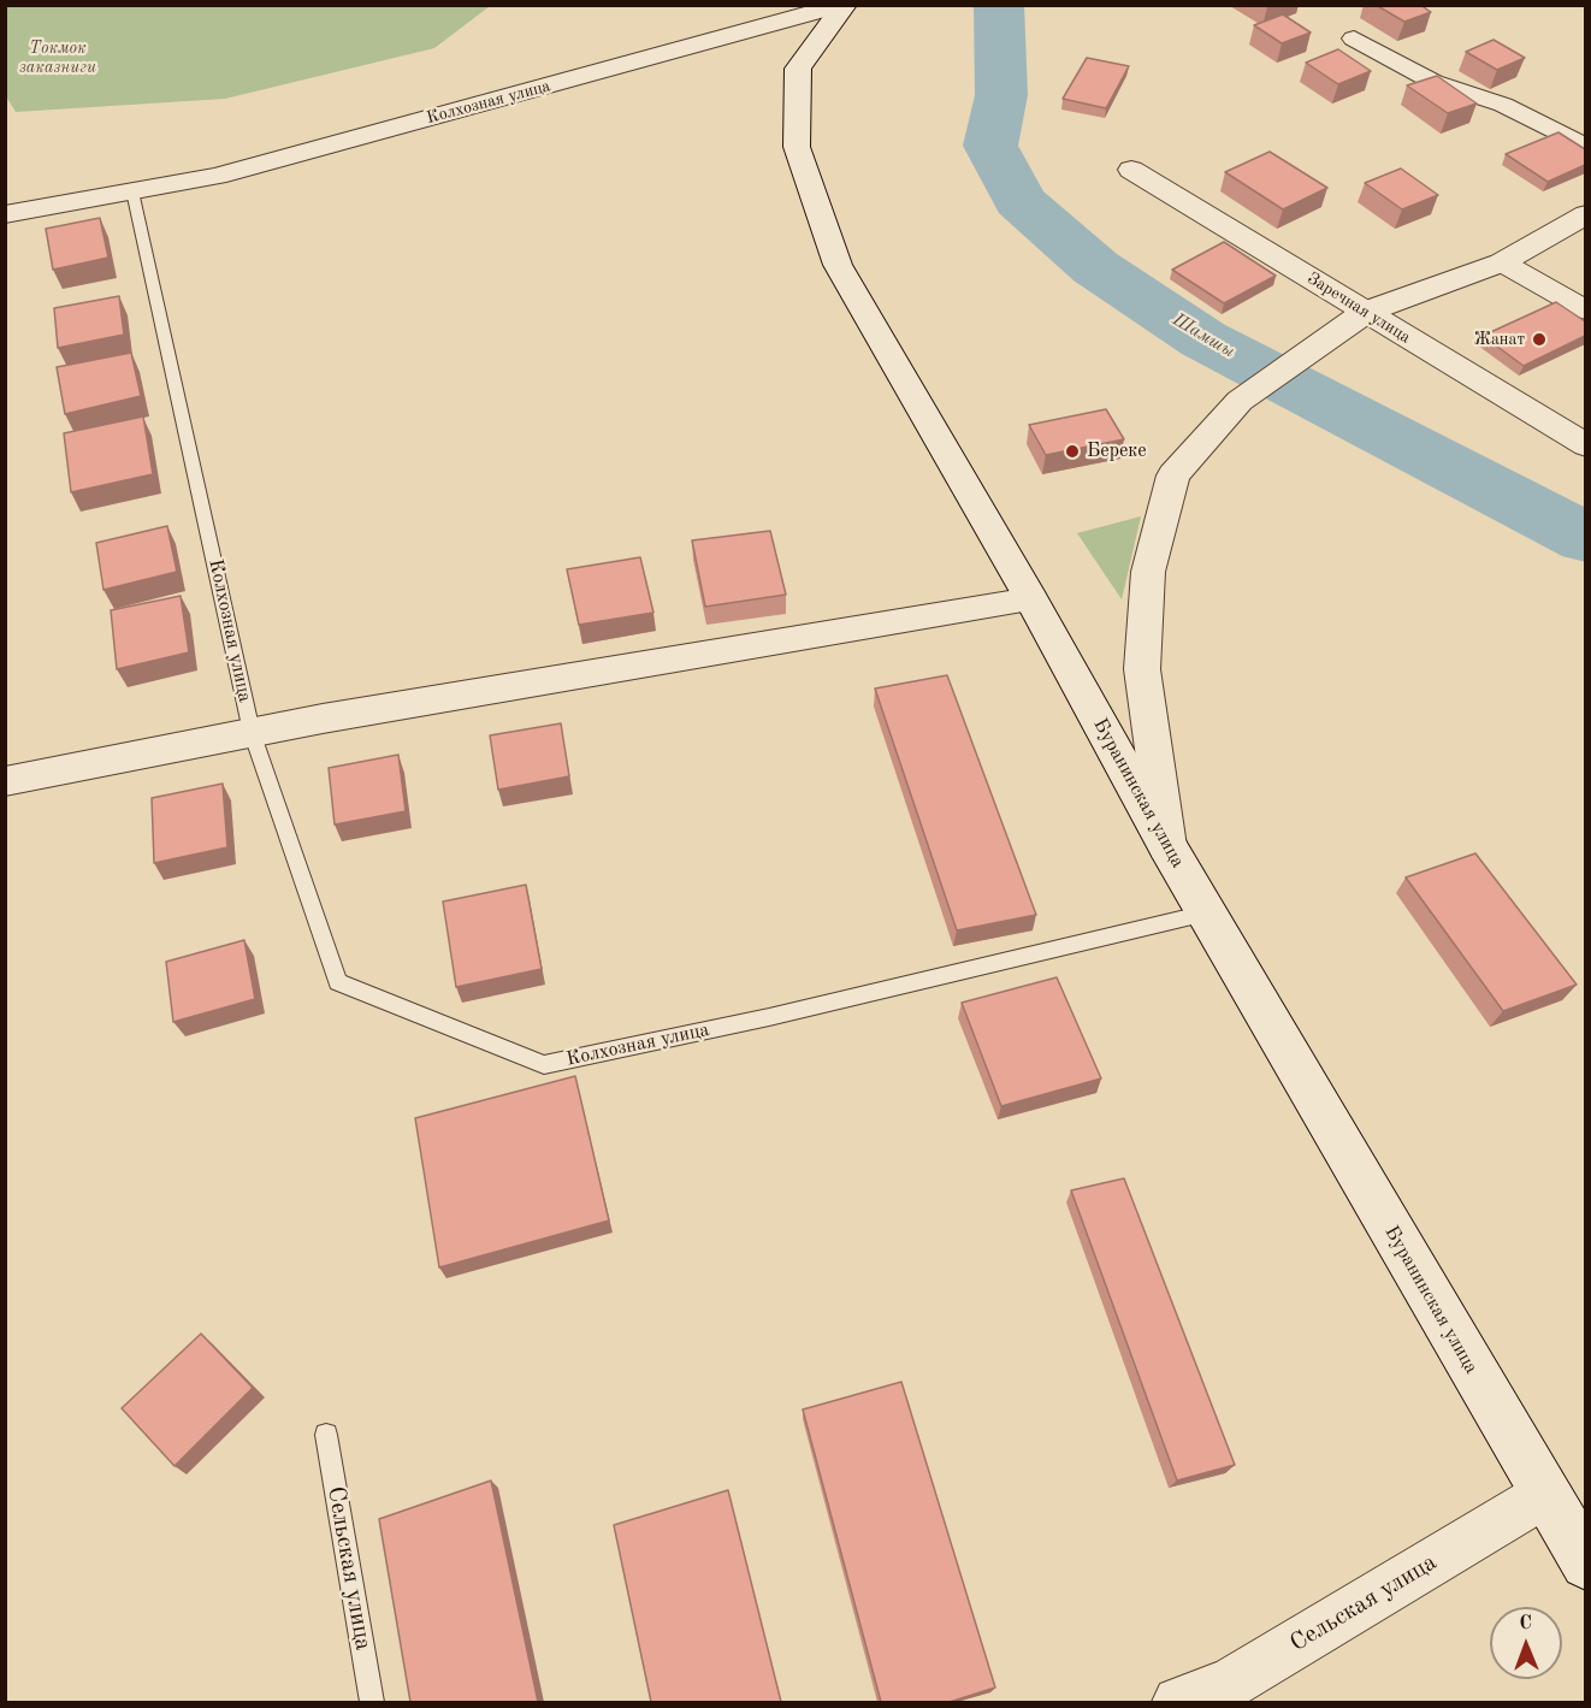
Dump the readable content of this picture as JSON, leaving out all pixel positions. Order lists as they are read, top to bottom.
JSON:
{
  "streets": {
    "main road": ["Буранинская улица"],
    "street": ["Колхозная улица", "Заречная улица", "Сельская улица"]
  },
  "crossings": [
    ["Колхозная улица", "Буранинская улица"],
    ["Буранинская улица", "Сельская улица"]
  ],
  "water": ["Шамшы"],
  "parks": ["Токмок заказниги"],
  "places": ["Жанат", "Береке"],
  "north": "top"
}
